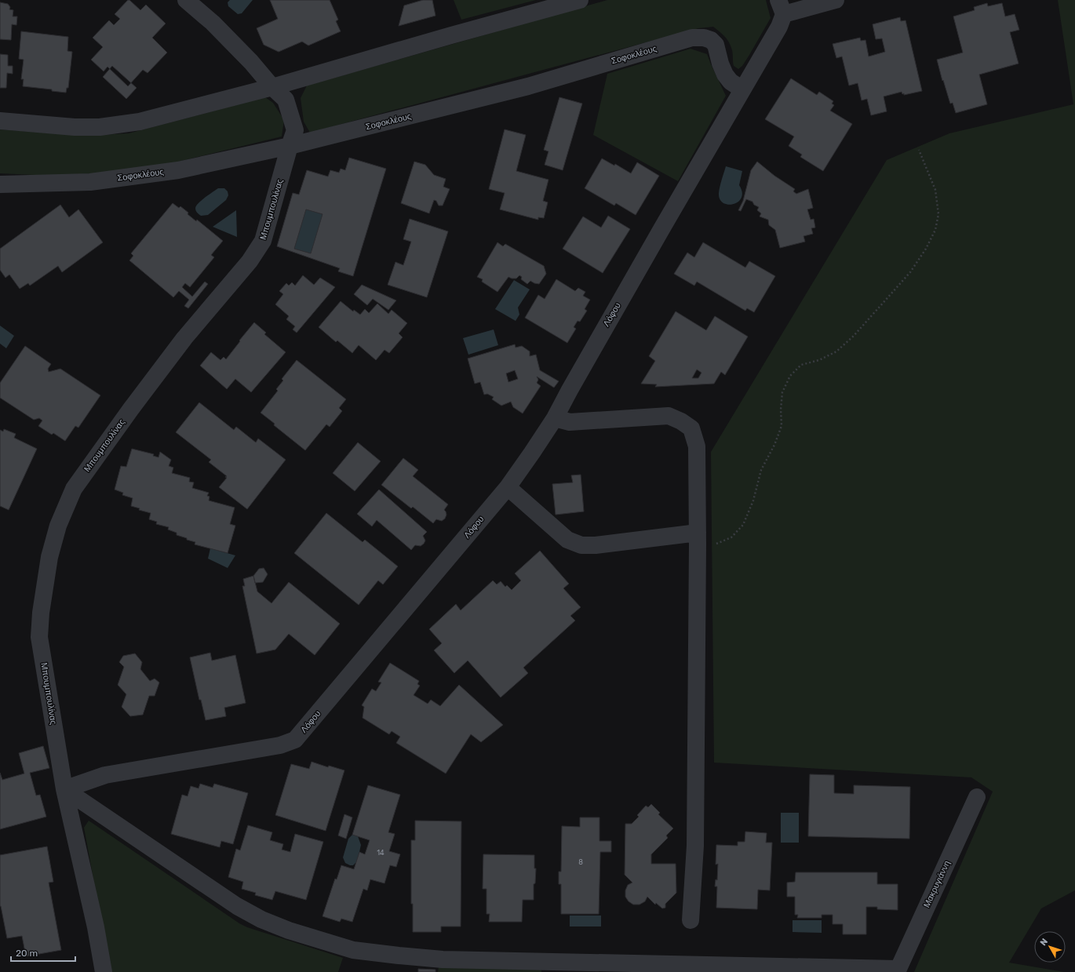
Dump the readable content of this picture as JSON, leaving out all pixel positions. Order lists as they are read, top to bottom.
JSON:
{
  "streets": {
    "street": [
      "Σοφοκλέους",
      "Μπουμπουλίνας",
      "Λόφου",
      "Μακρυγιάννη"
    ]
  },
  "crossings": [
    ["Σοφοκλέους", "Μπουμπουλίνας"],
    ["Σοφοκλέους", "Λόφου"],
    ["Μπουμπουλίνας", "Λόφου"]
  ],
  "house_numbers": ["14", "8"],
  "scale_bar": "20 m",
  "north": "top left"
}
